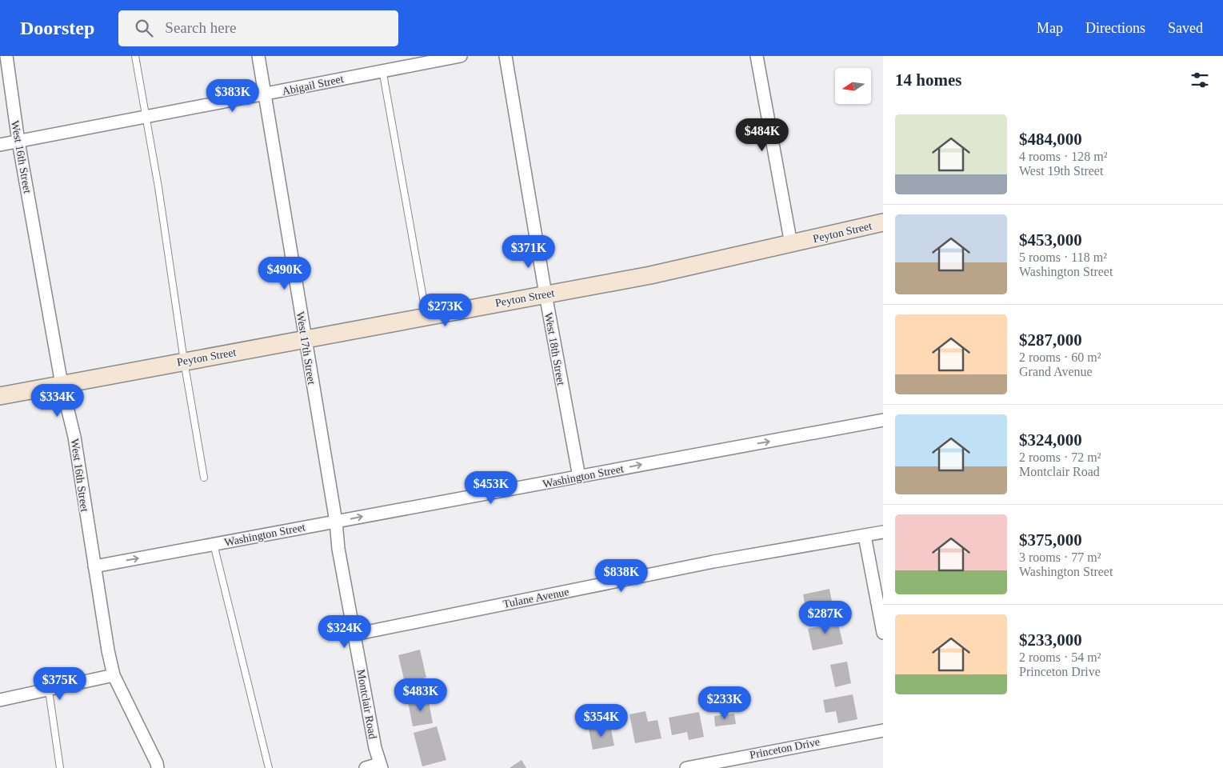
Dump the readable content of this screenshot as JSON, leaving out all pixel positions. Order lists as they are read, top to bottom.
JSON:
{
  "streets": {
    "street": [
      "Abigail Street",
      "West 16th Street",
      "Peyton Street",
      "West 17th Street",
      "West 18th Street",
      "Washington Street",
      "Tulane Avenue",
      "Montclair Road",
      "Princeton Drive"
    ]
  },
  "crossings": [
    ["Abigail Street", "West 16th Street"],
    ["Abigail Street", "West 17th Street"],
    ["West 16th Street", "Peyton Street"],
    ["West 16th Street", "Washington Street"],
    ["Peyton Street", "West 17th Street"],
    ["Peyton Street", "West 18th Street"],
    ["West 17th Street", "Washington Street"],
    ["West 17th Street", "Montclair Road"],
    ["West 18th Street", "Washington Street"],
    ["Washington Street", "Montclair Road"],
    ["Tulane Avenue", "Montclair Road"]
  ],
  "one_way": ["Washington Street"],
  "north": "left",
  "page": {
    "header": "Doorstep",
    "search": "Search here",
    "nav": ["Map", "Directions", "Saved"],
    "heading": "14 homes",
    "price": [
      "$383K",
      "$484K",
      "$371K",
      "$490K",
      "$273K",
      "$334K",
      "$453K",
      "$838K",
      "$287K",
      "$324K",
      "$375K",
      "$483K",
      "$233K",
      "$354K"
    ],
    "list": [
      {
        "name": "$484,000",
        "note": "4 rooms · 128 m² · West 19th Street"
      },
      {
        "name": "$453,000",
        "note": "5 rooms · 118 m² · Washington Street"
      },
      {
        "name": "$287,000",
        "note": "2 rooms · 60 m² · Grand Avenue"
      },
      {
        "name": "$324,000",
        "note": "2 rooms · 72 m² · Montclair Road"
      },
      {
        "name": "$375,000",
        "note": "3 rooms · 77 m² · Washington Street"
      },
      {
        "name": "$233,000",
        "note": "2 rooms · 54 m² · Princeton Drive"
      }
    ]
  }
}
